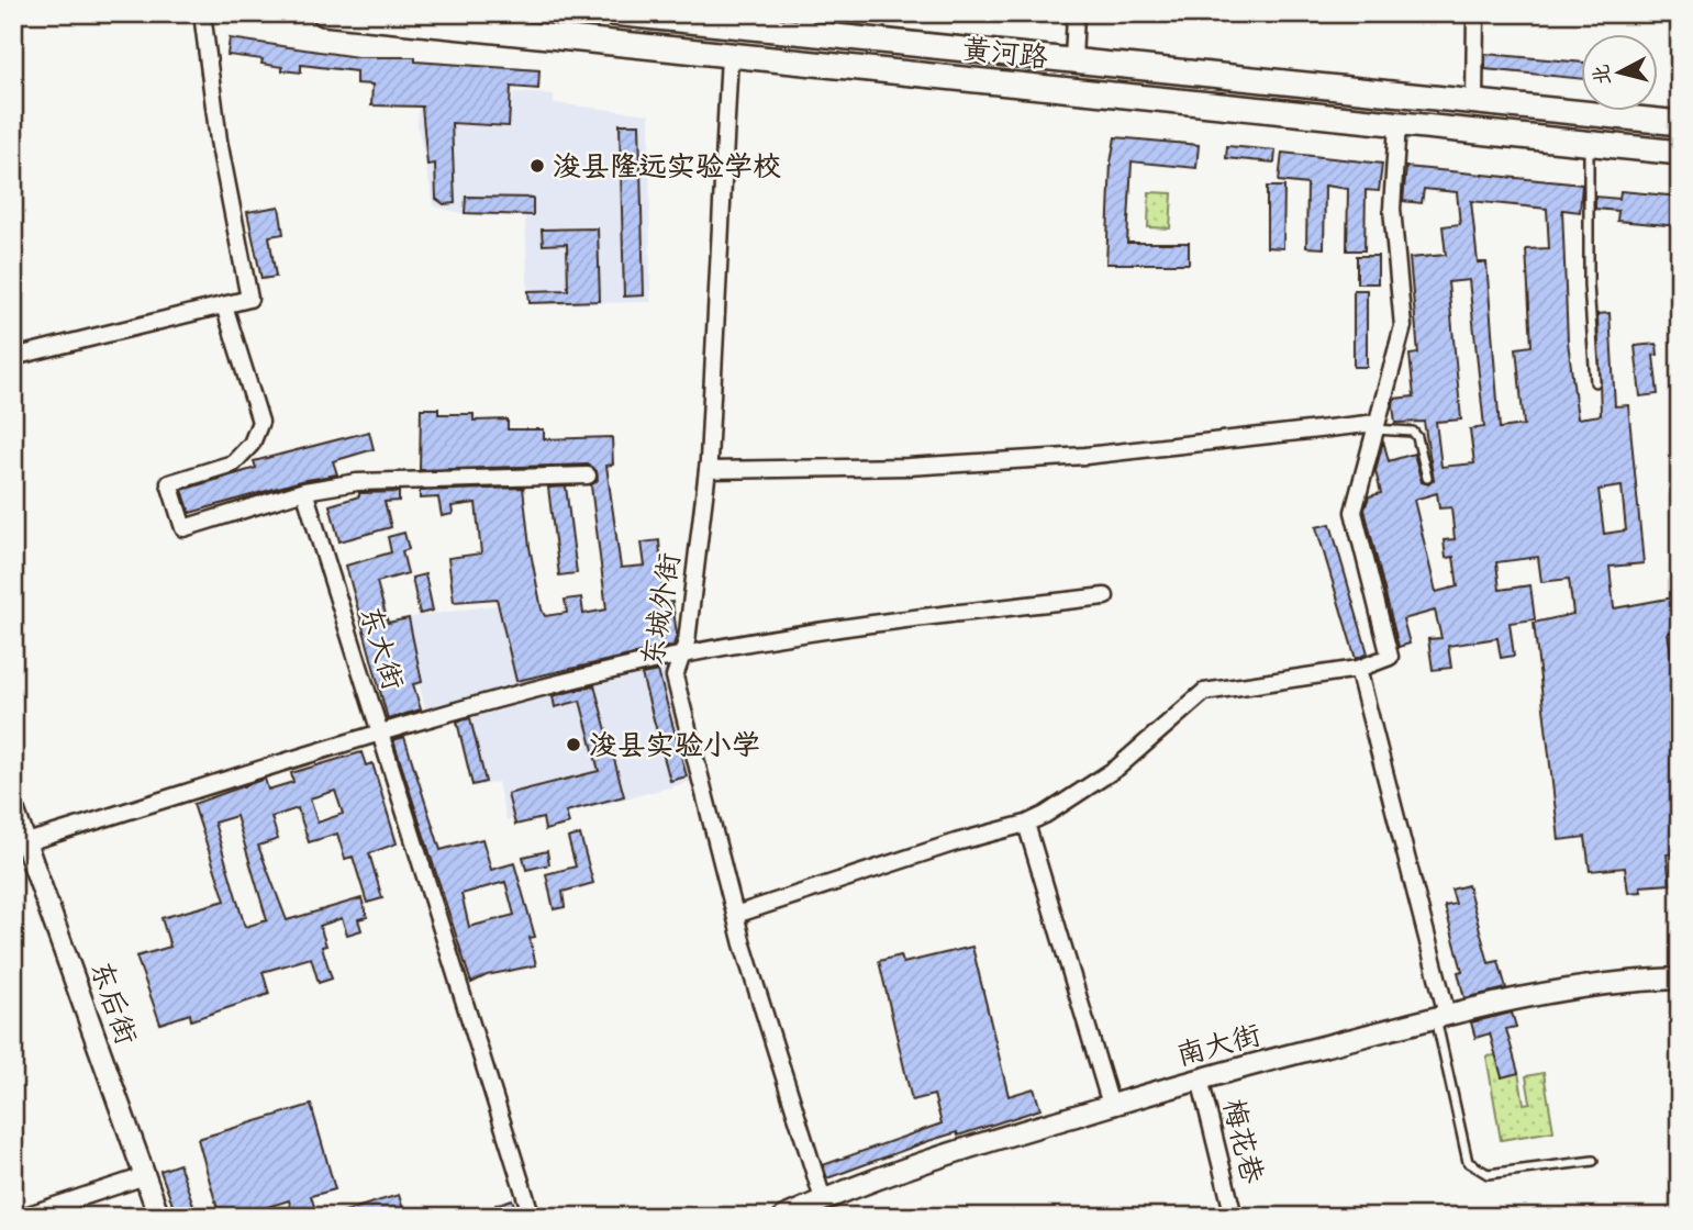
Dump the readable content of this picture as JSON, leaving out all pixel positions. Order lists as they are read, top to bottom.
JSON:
{
  "streets": {
    "main road": ["黄河路"],
    "street": [
      "东城外街",
      "东大街",
      "东后街",
      "南大街",
      "梅花巷"
    ]
  },
  "crossings": [
    ["黄河路", "东城外街"],
    ["东城外街", "南大街"],
    ["南大街", "梅花巷"]
  ],
  "places": ["浚县隆远实验学校", "浚县实验小学"],
  "north": "left"
}
